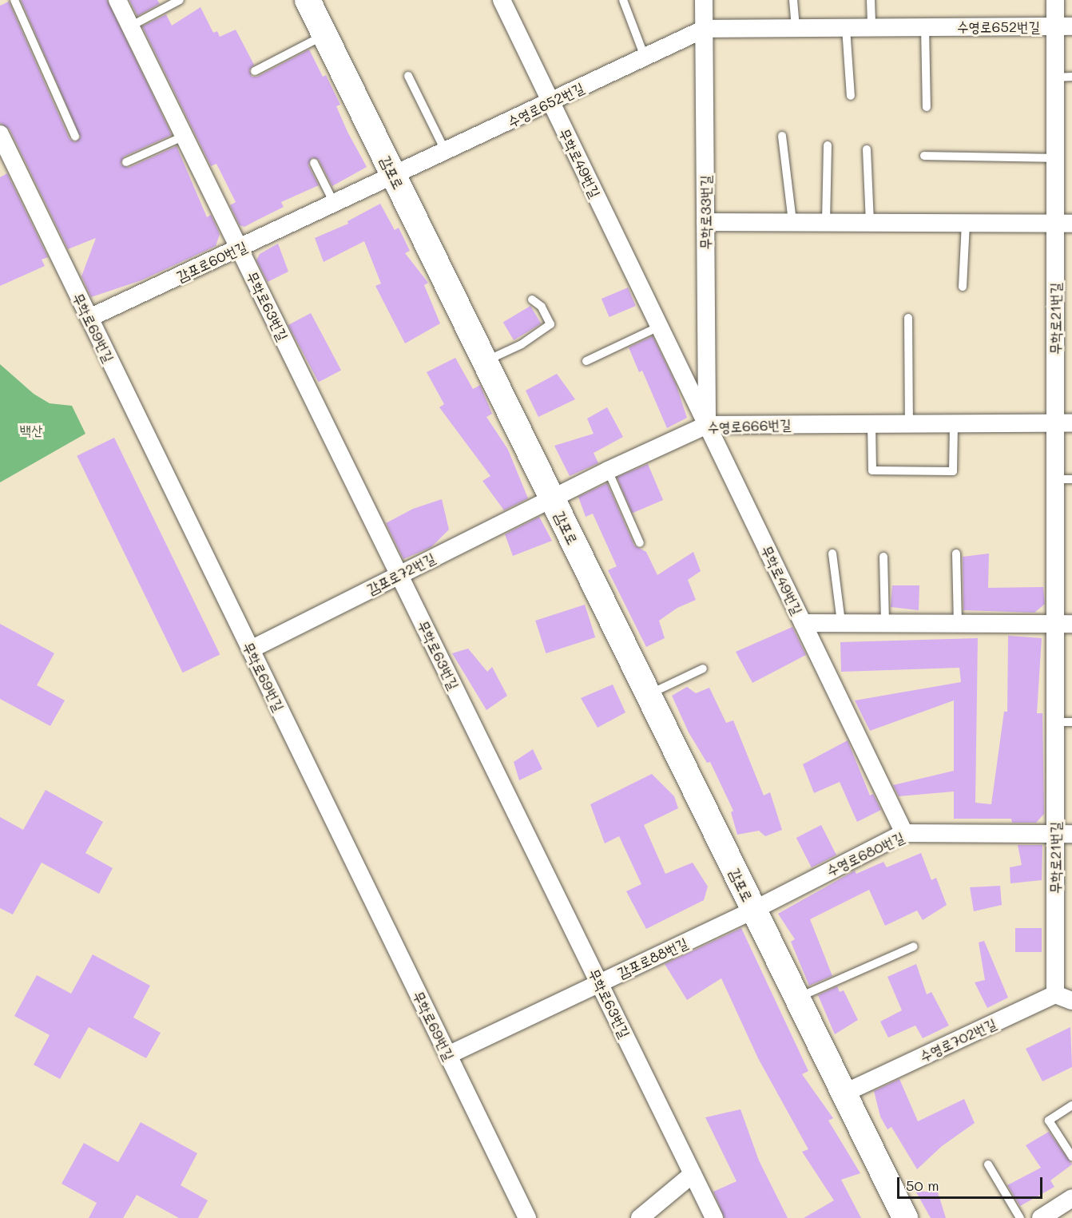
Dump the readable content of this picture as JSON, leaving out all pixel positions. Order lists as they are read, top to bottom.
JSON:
{
  "streets": {
    "street": [
      "수영로652번길",
      "무학로49번길",
      "감포로",
      "무학로33번길",
      "감포로60번길",
      "무학로63번길",
      "무학로21번길",
      "무학로69번길",
      "수영로666번길",
      "감포로72번길",
      "수영로680번길",
      "감포로88번길",
      "수영로702번길"
    ]
  },
  "crossings": [
    ["수영로652번길", "무학로49번길"],
    ["수영로652번길", "감포로"],
    ["수영로652번길", "무학로33번길"],
    ["수영로652번길", "감포로60번길"],
    ["수영로652번길", "무학로21번길"],
    ["무학로49번길", "무학로33번길"],
    ["무학로49번길", "수영로666번길"],
    ["무학로49번길", "수영로680번길"],
    ["감포로", "감포로60번길"],
    ["감포로", "수영로666번길"],
    ["감포로", "감포로72번길"],
    ["감포로", "수영로680번길"],
    ["감포로", "감포로88번길"],
    ["감포로", "수영로702번길"],
    ["무학로33번길", "수영로666번길"],
    ["감포로60번길", "무학로63번길"],
    ["감포로60번길", "무학로69번길"],
    ["무학로63번길", "감포로72번길"],
    ["무학로63번길", "감포로88번길"],
    ["무학로21번길", "수영로666번길"],
    ["무학로21번길", "수영로680번길"],
    ["무학로21번길", "수영로702번길"],
    ["무학로69번길", "감포로72번길"],
    ["무학로69번길", "감포로88번길"],
    ["수영로666번길", "감포로72번길"],
    ["수영로680번길", "감포로88번길"]
  ],
  "parks": ["백산"],
  "scale_bar": "50 m"
}
